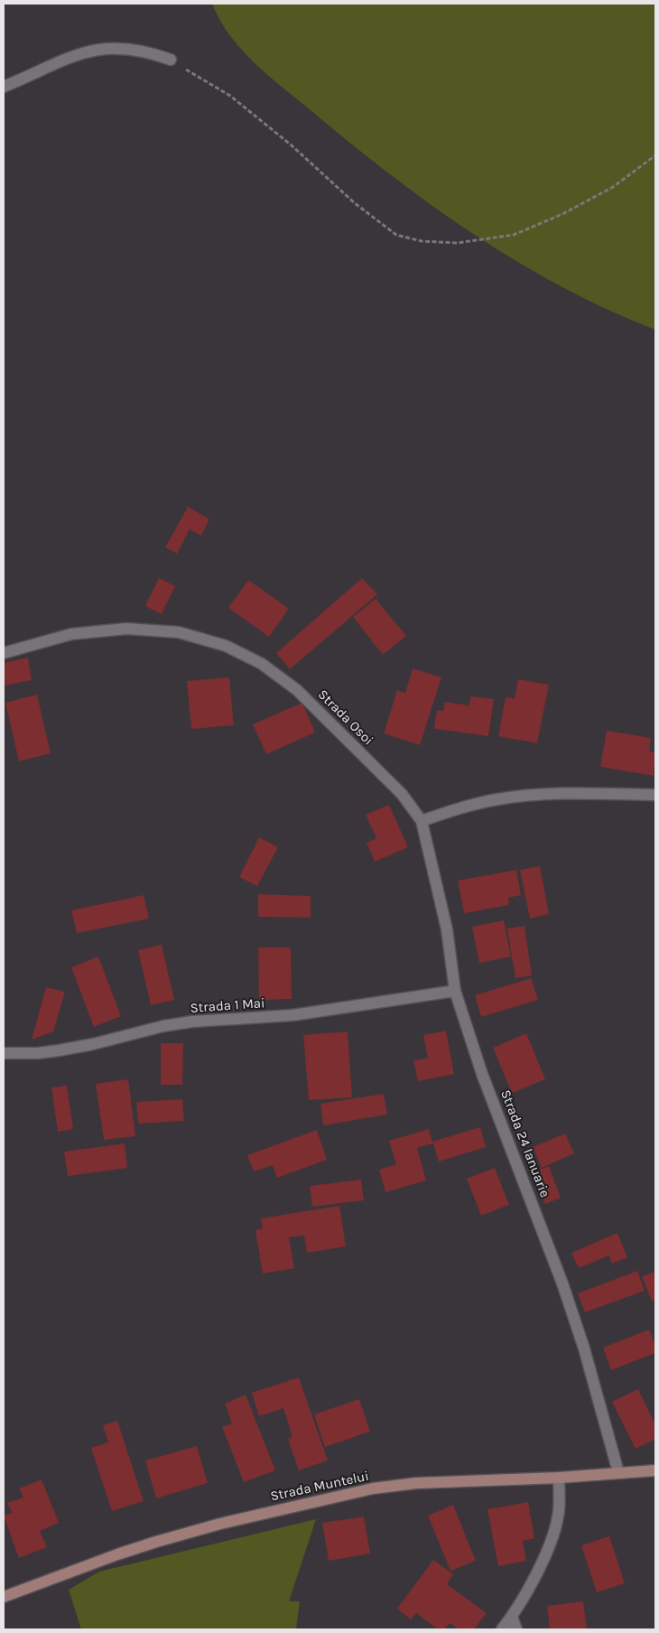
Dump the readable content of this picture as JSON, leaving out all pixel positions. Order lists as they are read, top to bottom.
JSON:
{
  "streets": {
    "street": [
      "Strada Osoi",
      "Strada 1 Mai",
      "Strada 24 Ianuarie",
      "Strada Muntelui"
    ]
  },
  "crossings": [
    ["Strada Osoi", "Strada 24 Ianuarie"],
    ["Strada 1 Mai", "Strada 24 Ianuarie"],
    ["Strada 24 Ianuarie", "Strada Muntelui"]
  ]
}
